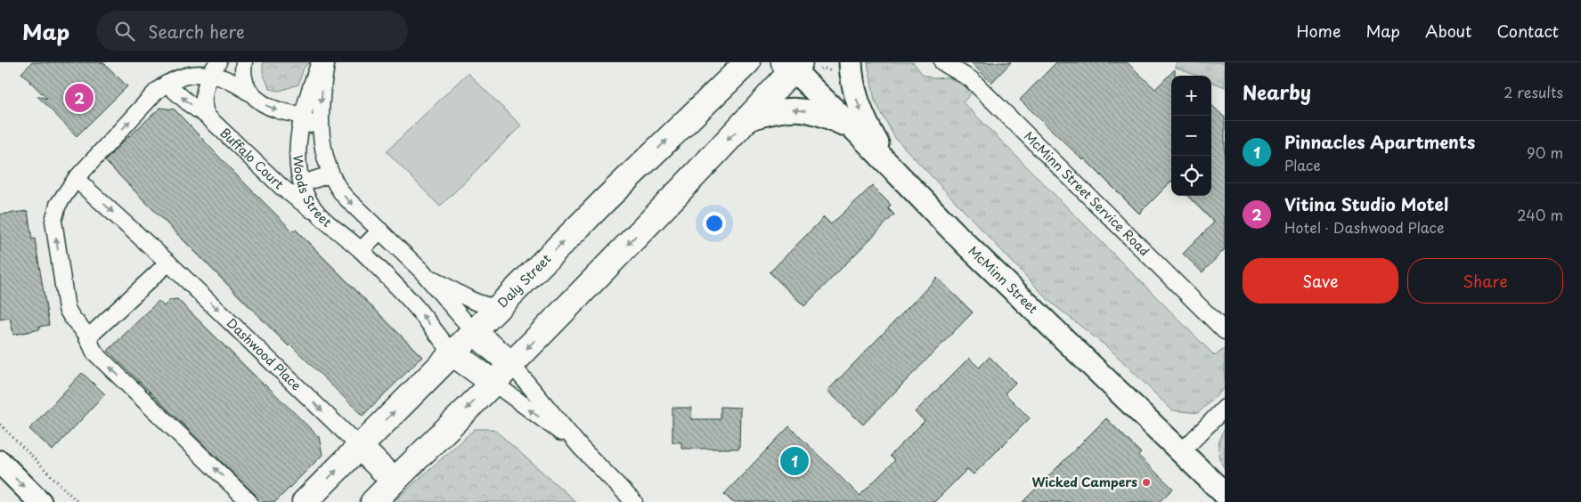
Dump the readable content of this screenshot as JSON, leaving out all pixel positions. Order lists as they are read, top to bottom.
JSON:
{
  "streets": {
    "main road": ["Daly Street"],
    "street": [
      "Buffalo Court",
      "Woods Street",
      "McMinn Street Service Road",
      "McMinn Street",
      "Dashwood Place"
    ]
  },
  "crossings": [
    ["Buffalo Court", "Woods Street"],
    ["Woods Street", "Daly Street"],
    ["Daly Street", "Dashwood Place"]
  ],
  "places": ["Wicked Campers"],
  "page": {
    "header": "Map",
    "search": "Search here",
    "nav": [
      "Home",
      "Map",
      "About",
      "Contact"
    ],
    "heading": ["Nearby", "2 results"],
    "map_buttons": ["+", "−"],
    "pins": ["2", "1"],
    "list": [
      {
        "mark": "1",
        "name": "Pinnacles Apartments",
        "note": "Place",
        "value": "90 m"
      },
      {
        "mark": "2",
        "name": "Vitina Studio Motel",
        "note": "Hotel · Dashwood Place",
        "value": "240 m"
      }
    ],
    "buttons": ["Save", "Share"]
  }
}
